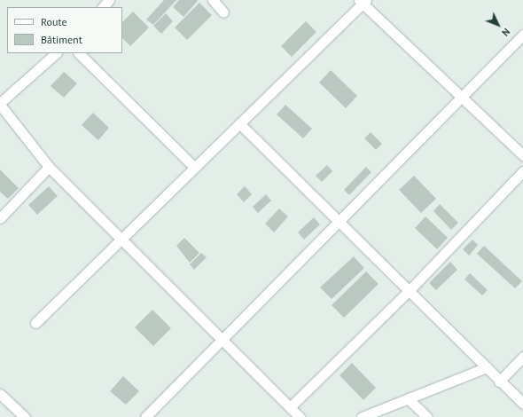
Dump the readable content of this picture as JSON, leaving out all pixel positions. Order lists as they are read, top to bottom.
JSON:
{
  "legend": ["Route", "Bâtiment"],
  "north": "bottom right"
}
